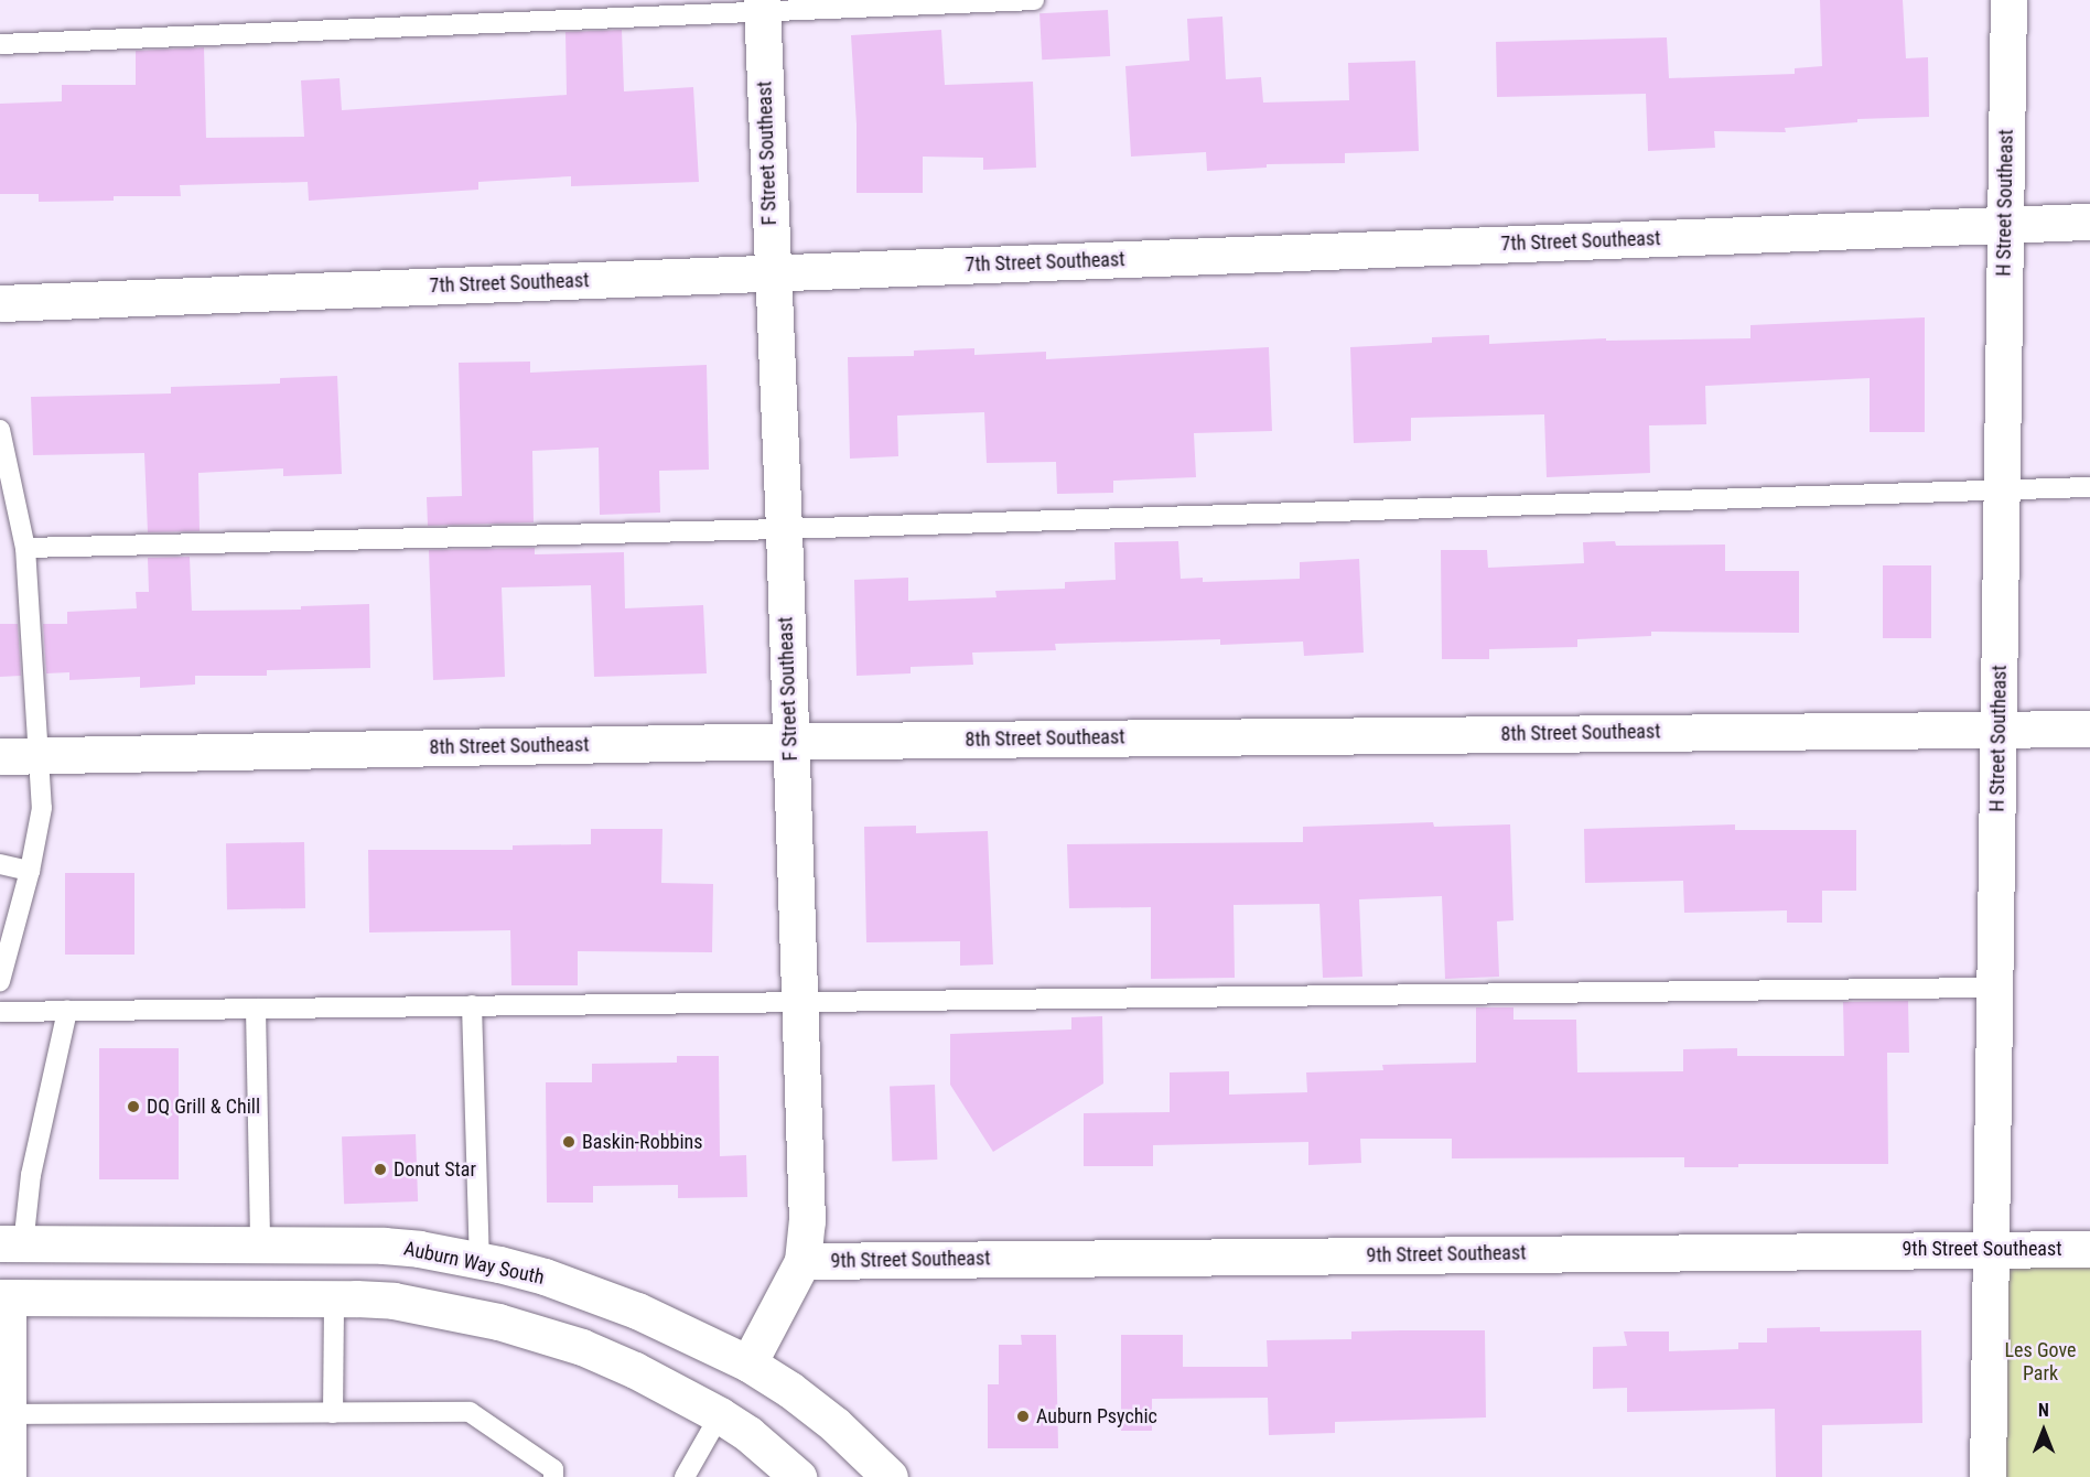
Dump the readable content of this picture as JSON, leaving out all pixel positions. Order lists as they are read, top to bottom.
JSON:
{
  "streets": {
    "street": [
      "F Street Southeast",
      "H Street Southeast",
      "7th Street Southeast",
      "8th Street Southeast",
      "9th Street Southeast",
      "Auburn Way South"
    ]
  },
  "crossings": [
    ["F Street Southeast", "7th Street Southeast"],
    ["F Street Southeast", "8th Street Southeast"],
    ["F Street Southeast", "9th Street Southeast"],
    ["F Street Southeast", "Auburn Way South"],
    ["H Street Southeast", "7th Street Southeast"],
    ["H Street Southeast", "8th Street Southeast"],
    ["H Street Southeast", "9th Street Southeast"]
  ],
  "parks": ["Les Gove Park"],
  "places": [
    "DQ Grill & Chill",
    "Baskin-Robbins",
    "Donut Star",
    "Auburn Psychic"
  ],
  "north": "top"
}
